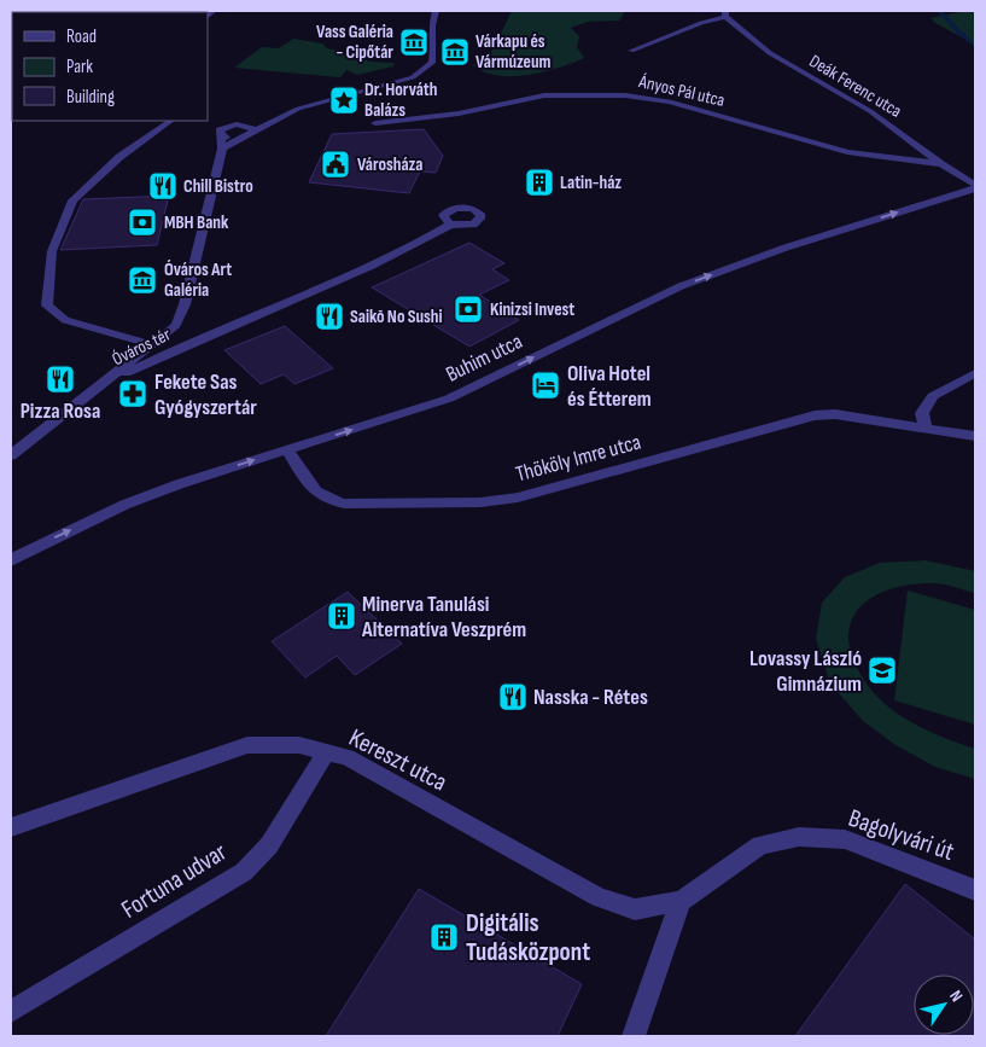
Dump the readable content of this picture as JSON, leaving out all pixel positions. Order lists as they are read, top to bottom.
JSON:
{
  "streets": {
    "street": [
      "Deák Ferenc utca",
      "Ányos Pál utca",
      "Óváros tér",
      "Buhim utca",
      "Thököly Imre utca",
      "Kereszt utca",
      "Bagolyvári út",
      "Fortuna udvar"
    ]
  },
  "crossings": [
    ["Deák Ferenc utca", "Ányos Pál utca"],
    ["Deák Ferenc utca", "Buhim utca"],
    ["Buhim utca", "Thököly Imre utca"],
    ["Kereszt utca", "Bagolyvári út"],
    ["Kereszt utca", "Fortuna udvar"]
  ],
  "one_way": ["Buhim utca"],
  "places": {
    "museum": ["Vass Galéria - Cipőtár", "Várkapu és Vármúzeum", "Óváros Art Galéria"],
    "place": ["Dr. Horváth Balázs"],
    "public building": ["Városháza"],
    "building": ["Latin-ház", "Minerva Tanulási Alternatíva Veszprém", "Digitális Tudásközpont"],
    "restaurant": [
      "Chill Bistro",
      "Saikō No Sushi",
      "Pizza Rosa",
      "Nasska - Rétes"
    ],
    "bank": ["MBH Bank", "Kinizsi Invest"],
    "hotel": ["Oliva Hotel és Étterem"],
    "pharmacy": ["Fekete Sas Gyógyszertár"],
    "school or university": ["Lovassy László Gimnázium"]
  },
  "legend": ["Road", "Park", "Building"],
  "north": "top right"
}
